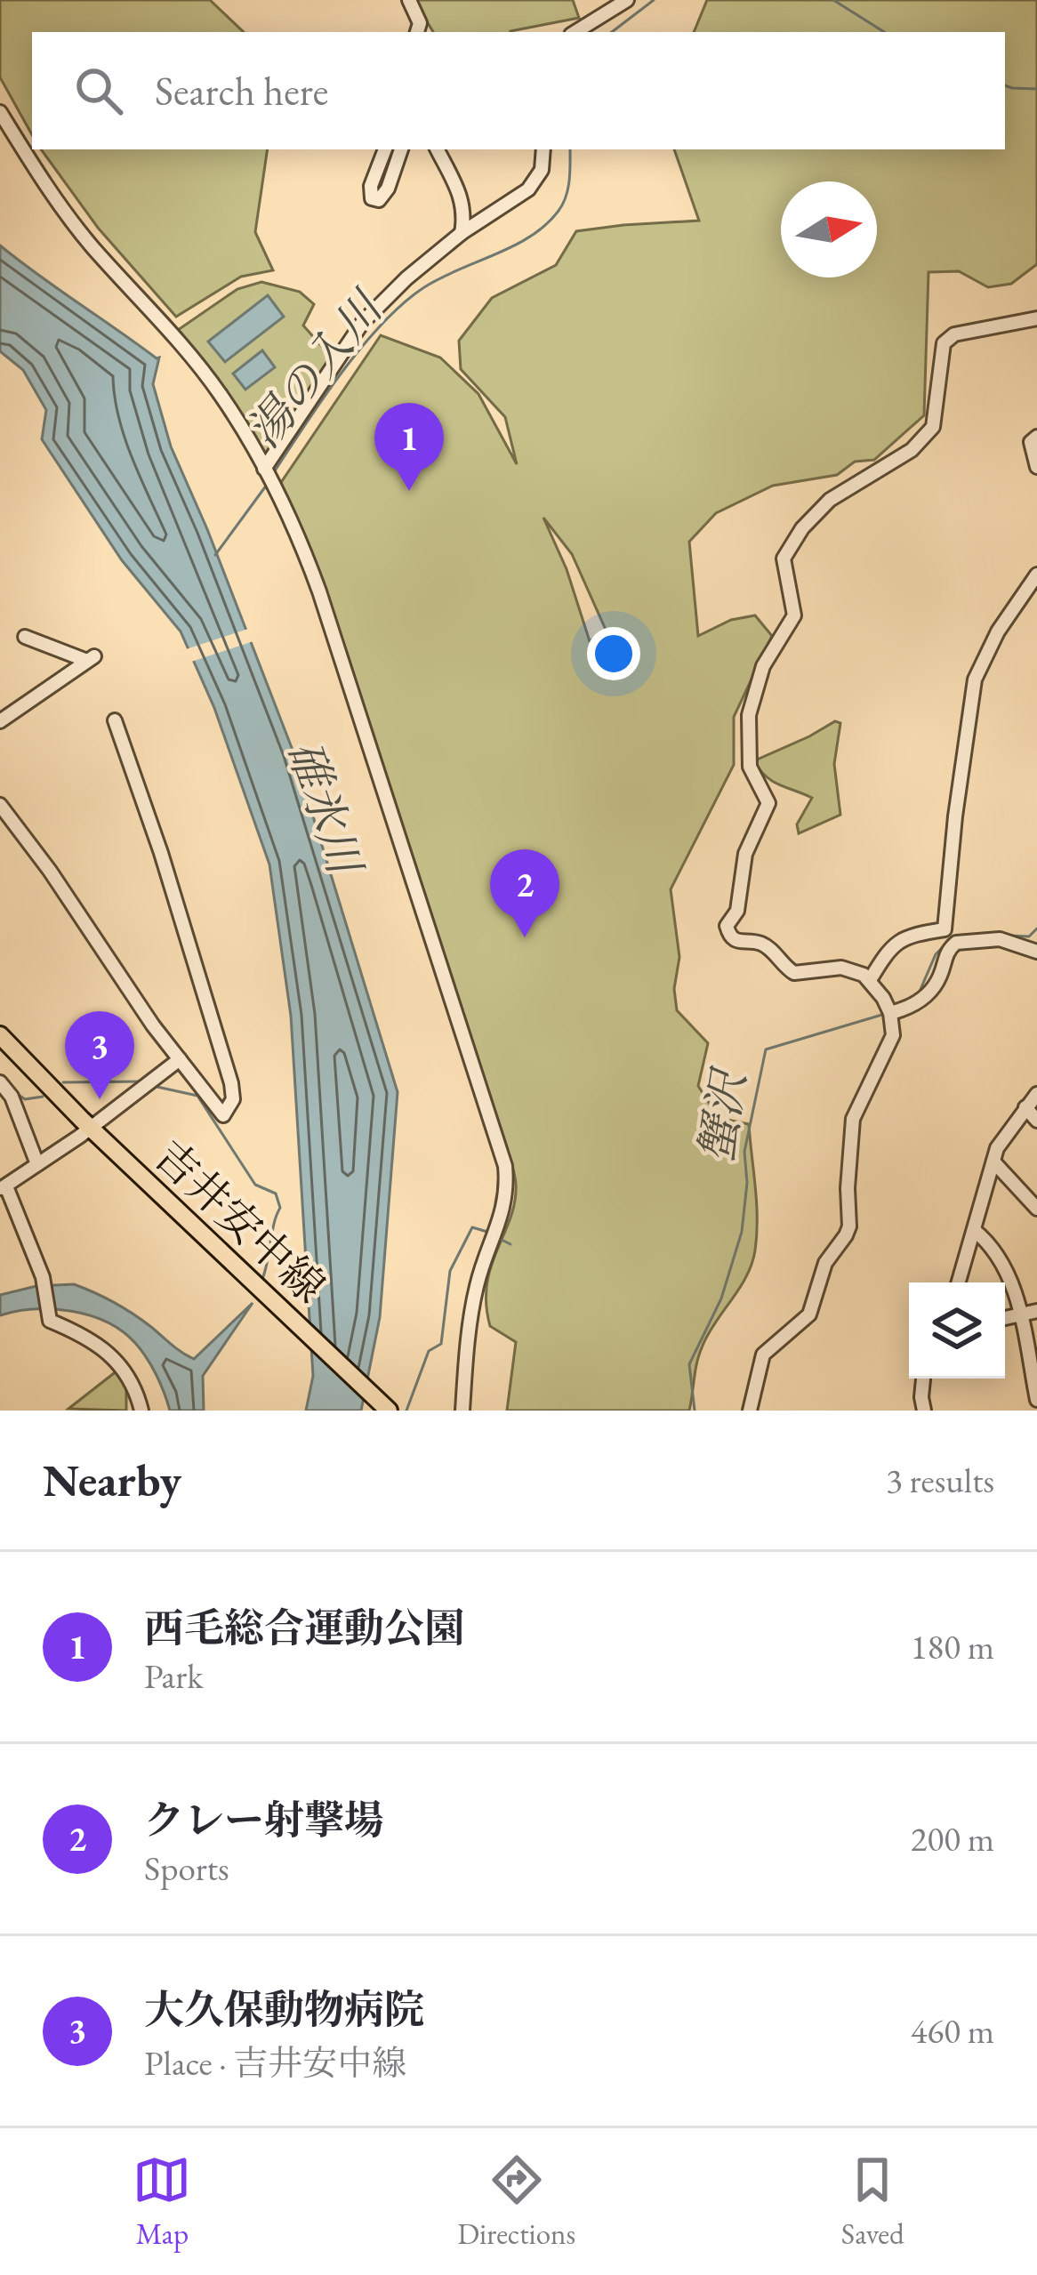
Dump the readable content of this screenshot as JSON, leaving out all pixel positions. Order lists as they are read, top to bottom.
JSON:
{
  "streets": {
    "main road": ["吉井安中線"]
  },
  "water": ["湯の入川", "碓氷川", "蟹沢"],
  "north": "right",
  "page": {
    "search": "Search here",
    "pins": ["1", "2", "3"],
    "heading": ["Nearby", "3 results"],
    "list": [
      {
        "mark": "1",
        "name": "西毛総合運動公園",
        "note": "Park",
        "value": "180 m"
      },
      {
        "mark": "2",
        "name": "クレー射撃場",
        "note": "Sports",
        "value": "200 m"
      },
      {
        "mark": "3",
        "name": "大久保動物病院",
        "note": "Place · 吉井安中線",
        "value": "460 m"
      }
    ],
    "nav": ["Map", "Directions", "Saved"]
  }
}
